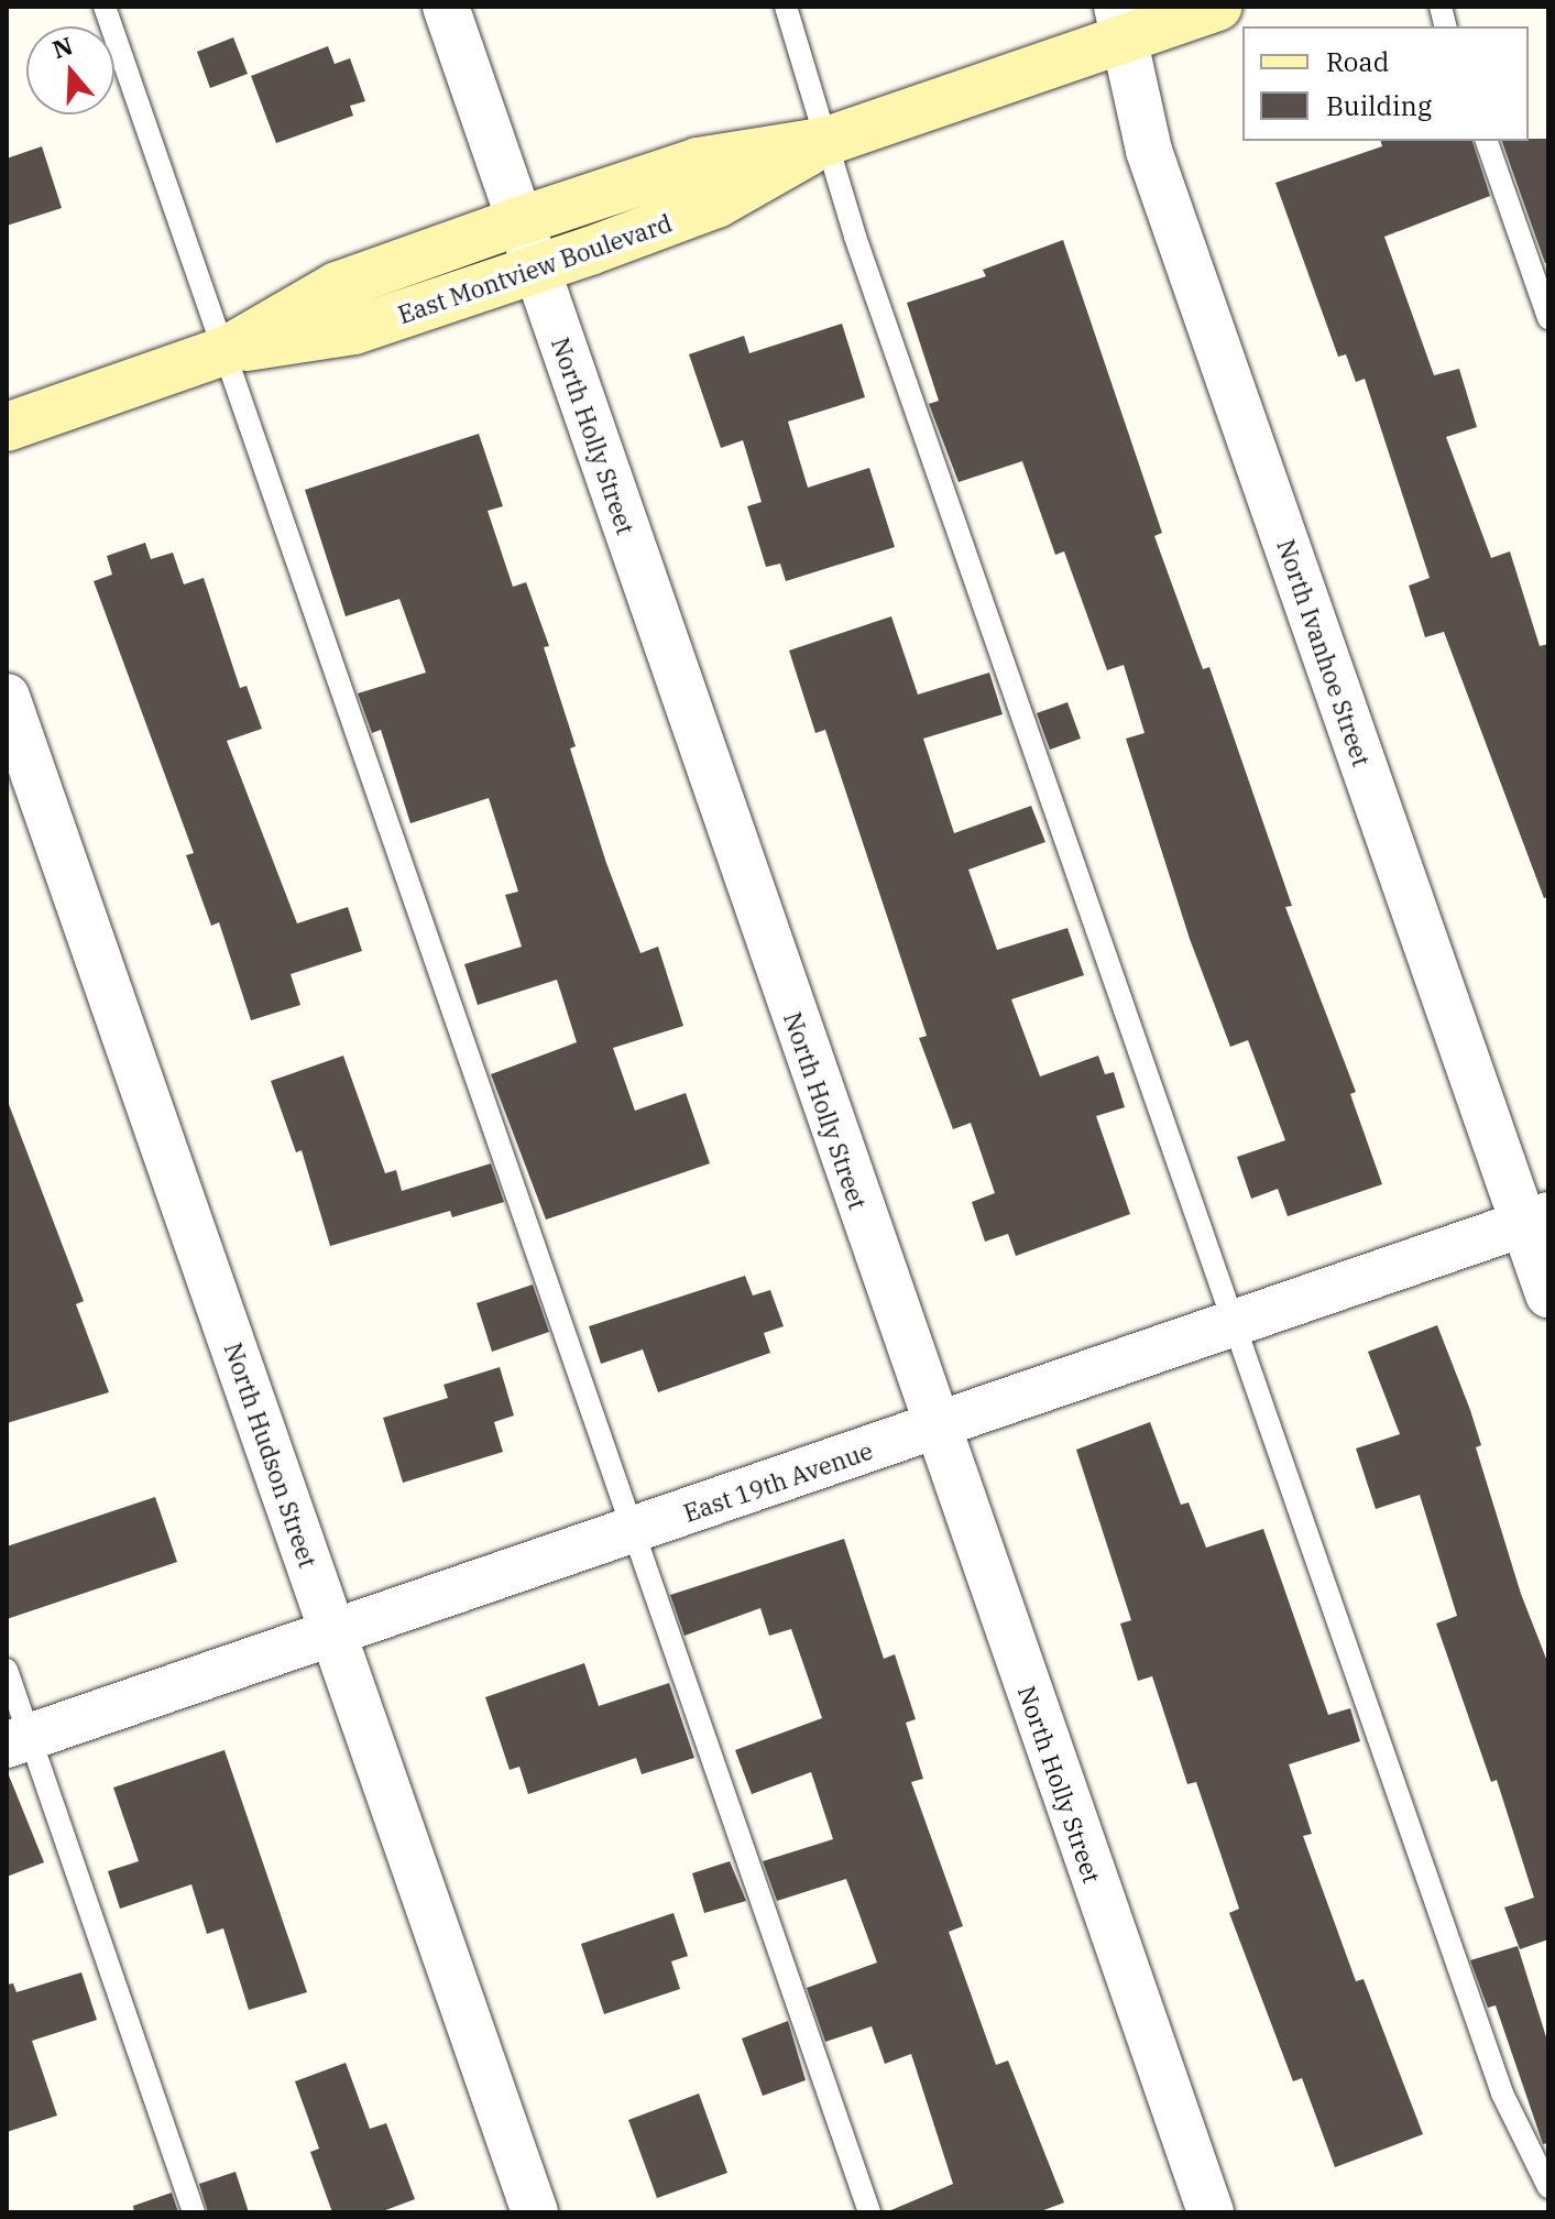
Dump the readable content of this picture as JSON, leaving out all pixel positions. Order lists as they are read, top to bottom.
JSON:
{
  "streets": {
    "street": [
      "East Montview Boulevard",
      "North Holly Street",
      "North Ivanhoe Street",
      "North Hudson Street",
      "East 19th Avenue"
    ]
  },
  "crossings": [
    ["East Montview Boulevard", "North Holly Street"],
    ["East Montview Boulevard", "North Ivanhoe Street"],
    ["North Holly Street", "East 19th Avenue"],
    ["North Ivanhoe Street", "East 19th Avenue"],
    ["North Hudson Street", "East 19th Avenue"]
  ],
  "legend": ["Road", "Building"],
  "north": "top"
}
